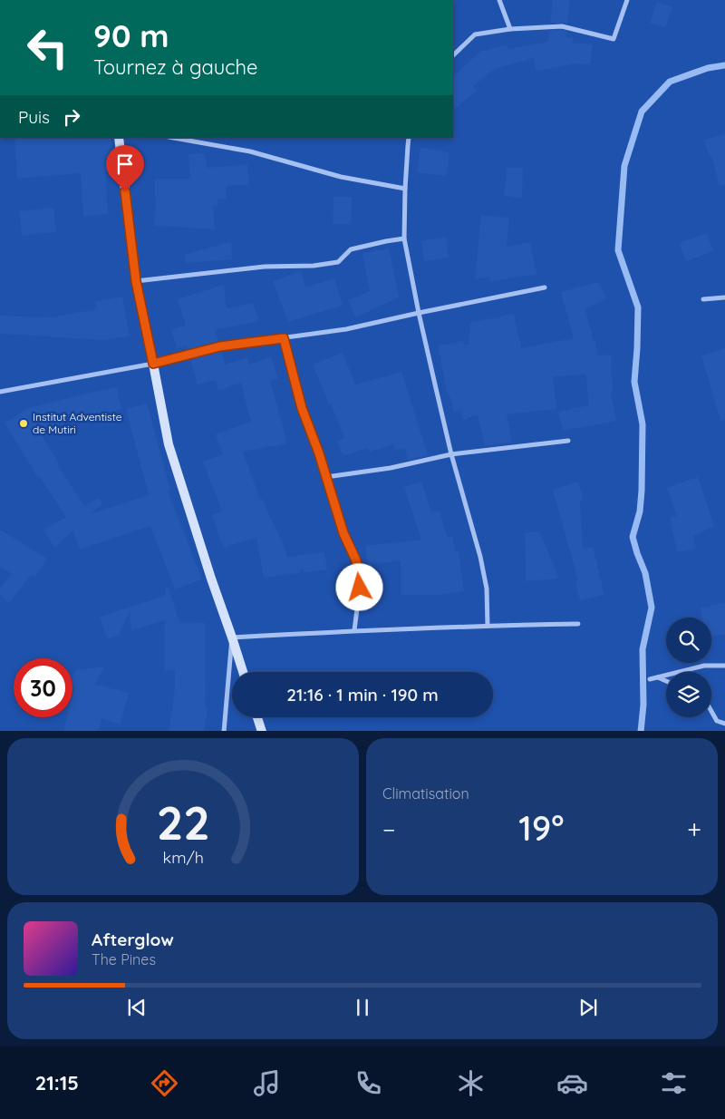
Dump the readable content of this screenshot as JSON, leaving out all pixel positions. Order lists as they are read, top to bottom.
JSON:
{
  "places": ["Institut Adventiste de Mutiri"],
  "page": {
    "turn": ["90 m", "Tournez à gauche"],
    "then": "Puis",
    "limit": "30",
    "trip": "21:16 · 1 min · 190 m",
    "tile": "Climatisation",
    "heat": ["−", "19°", "+"],
    "song": ["Afterglow", "The Pines"],
    "tabs": "21:15",
    "gauge": ["22", "km/h"]
  }
}
